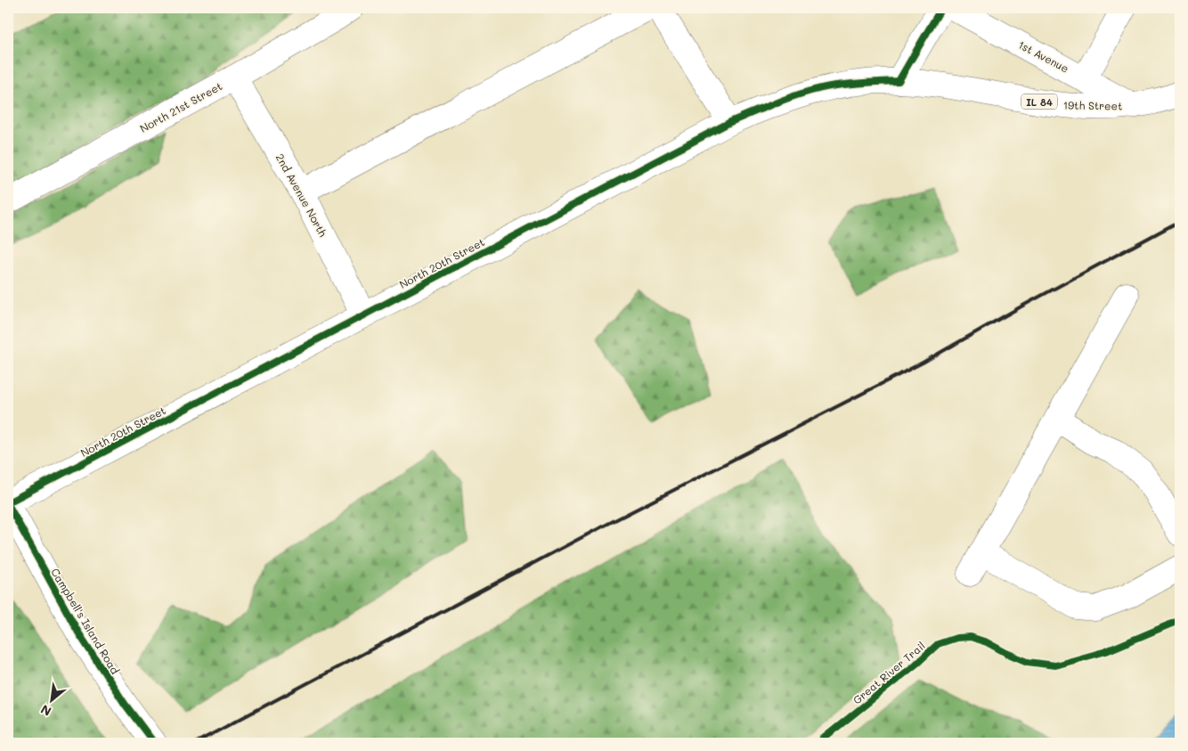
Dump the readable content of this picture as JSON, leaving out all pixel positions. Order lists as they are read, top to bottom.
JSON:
{
  "streets": {
    "main road": [
      "1st Avenue",
      "IL 84",
      "19th Street",
      "North 21st Street",
      "2nd Avenue North",
      "North 20th Street",
      "Campbell's Island Road"
    ],
    "cycle path": ["Great River Trail"]
  },
  "crossings": [
    ["1st Avenue", "19th Street"],
    ["19th Street", "North 20th Street"],
    ["North 21st Street", "2nd Avenue North"],
    ["2nd Avenue North", "North 20th Street"],
    ["North 20th Street", "Campbell's Island Road"]
  ],
  "north": "bottom left"
}
